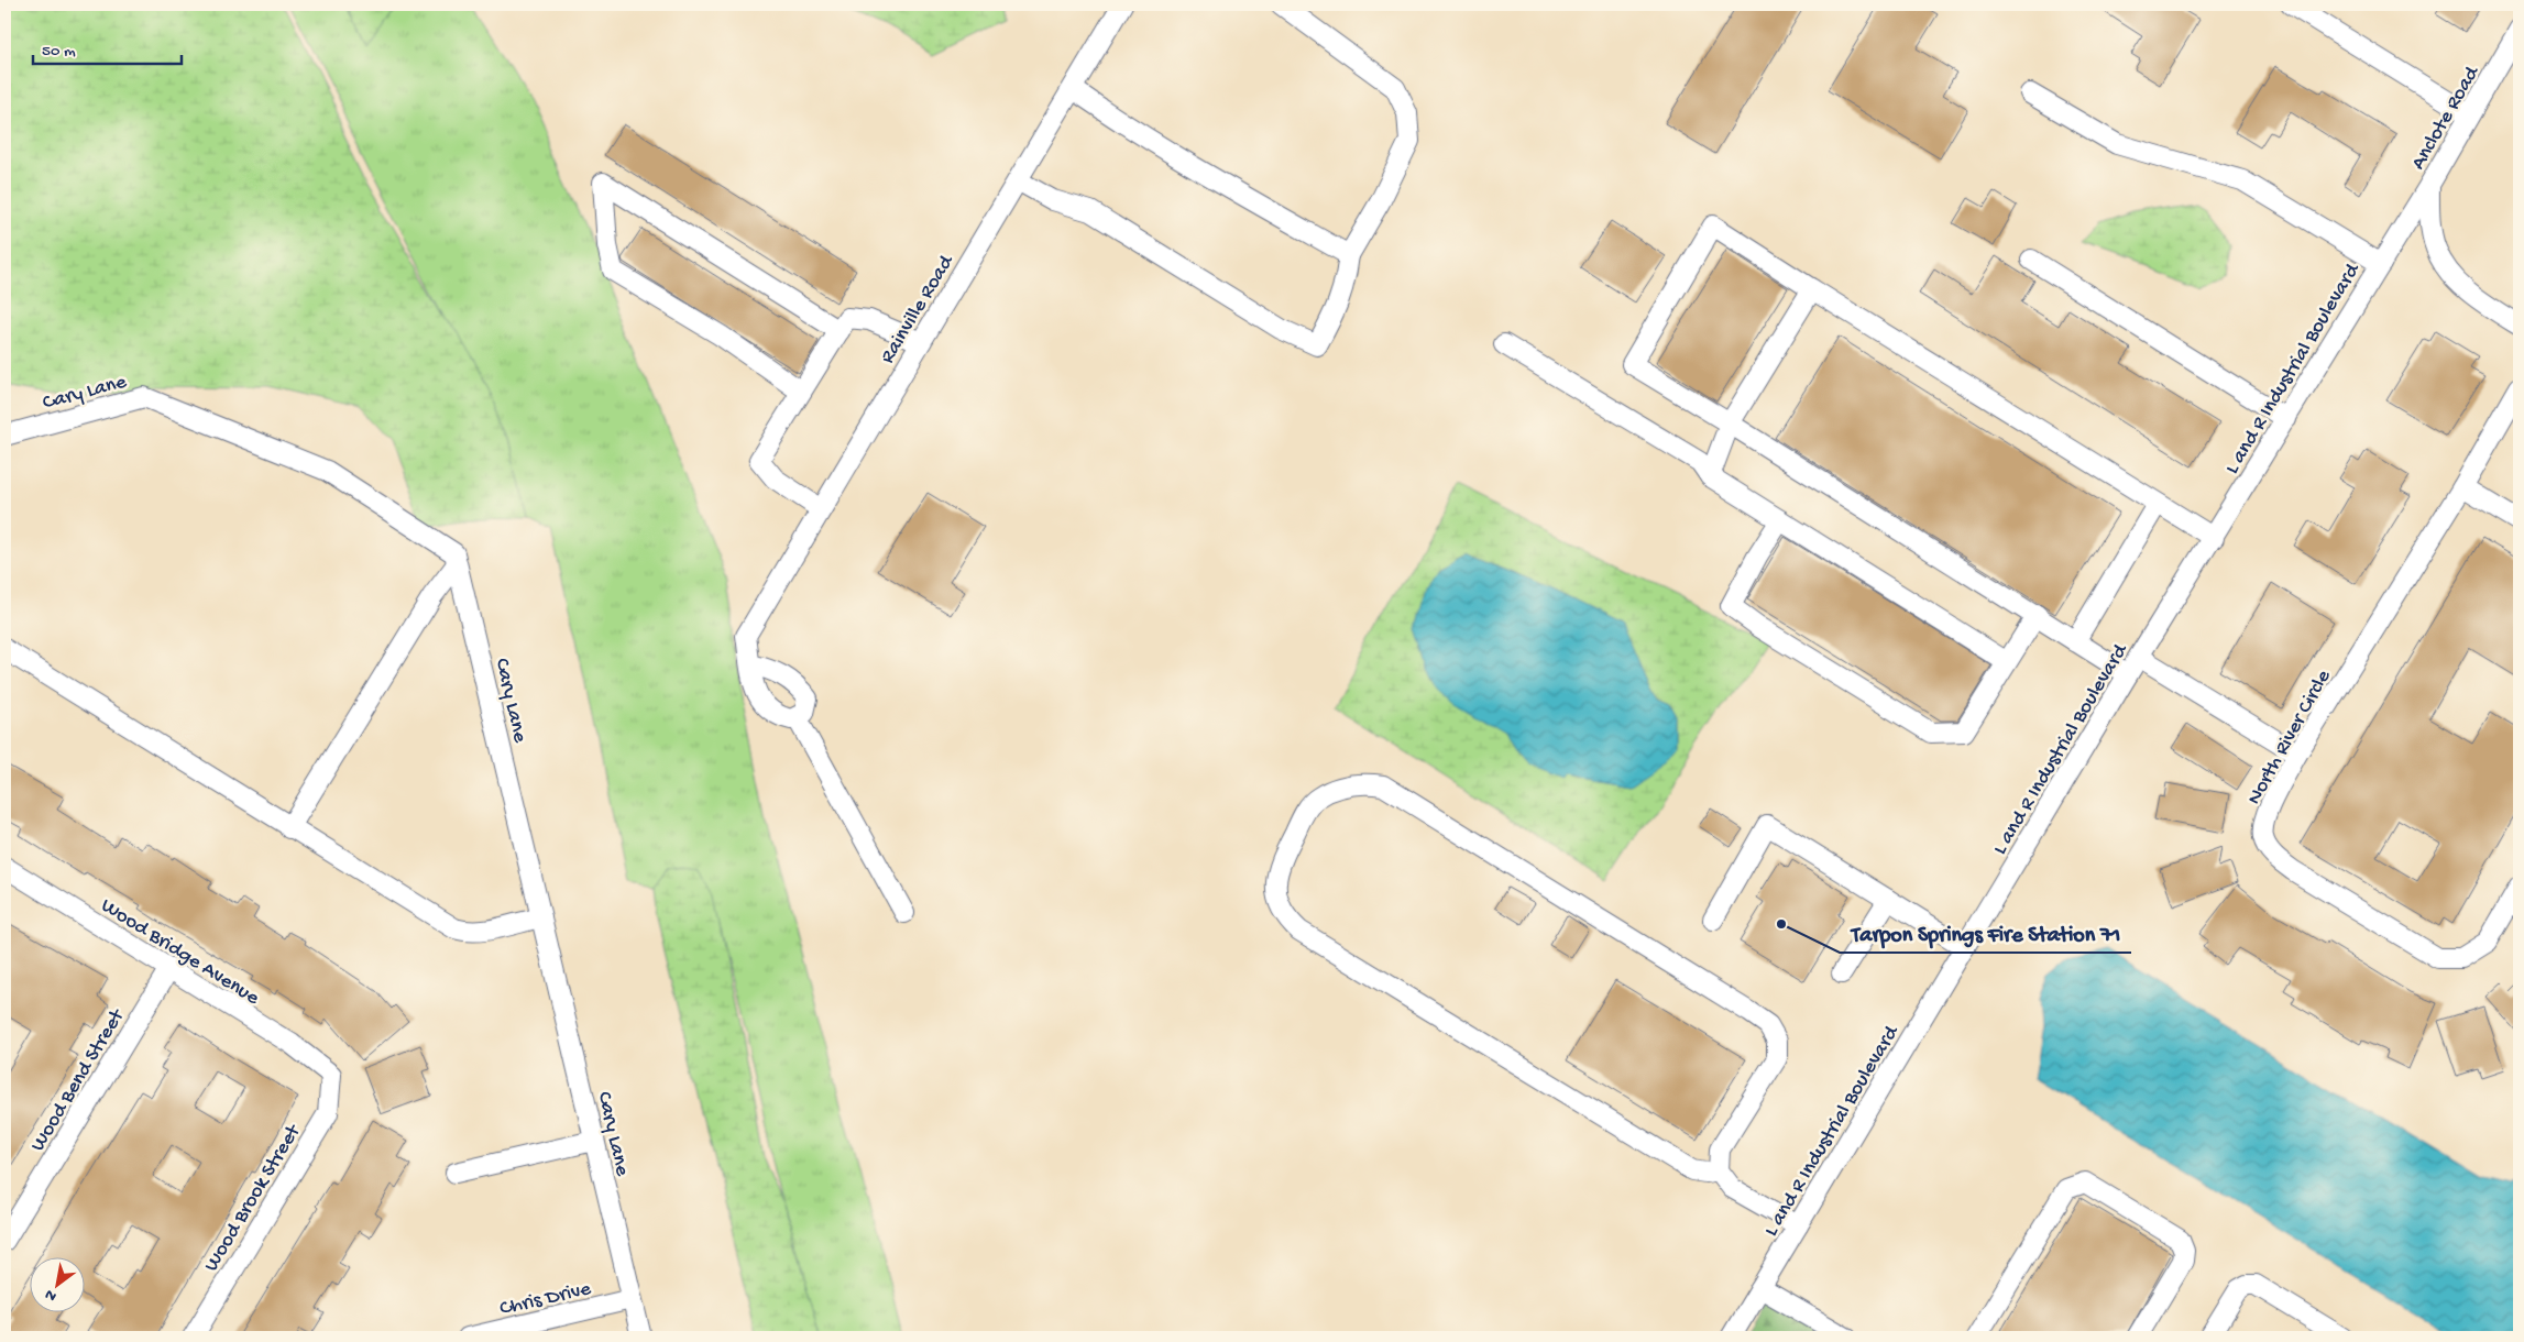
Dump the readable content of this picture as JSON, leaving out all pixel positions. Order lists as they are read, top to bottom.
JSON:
{
  "streets": {
    "street": [
      "Anclote Road",
      "Rainville Road",
      "L and R Industrial Boulevard",
      "Cary Lane",
      "North River Circle",
      "Wood Bridge Avenue",
      "Wood Bend Street",
      "Wood Brook Street",
      "Chris Drive"
    ]
  },
  "crossings": [
    ["Anclote Road", "L and R Industrial Boulevard"],
    ["Cary Lane", "Chris Drive"],
    ["Wood Bridge Avenue", "Wood Bend Street"],
    ["Wood Bridge Avenue", "Wood Brook Street"]
  ],
  "places": ["Tarpon Springs Fire Station 71"],
  "scale_bar": "50 m",
  "north": "bottom left"
}
